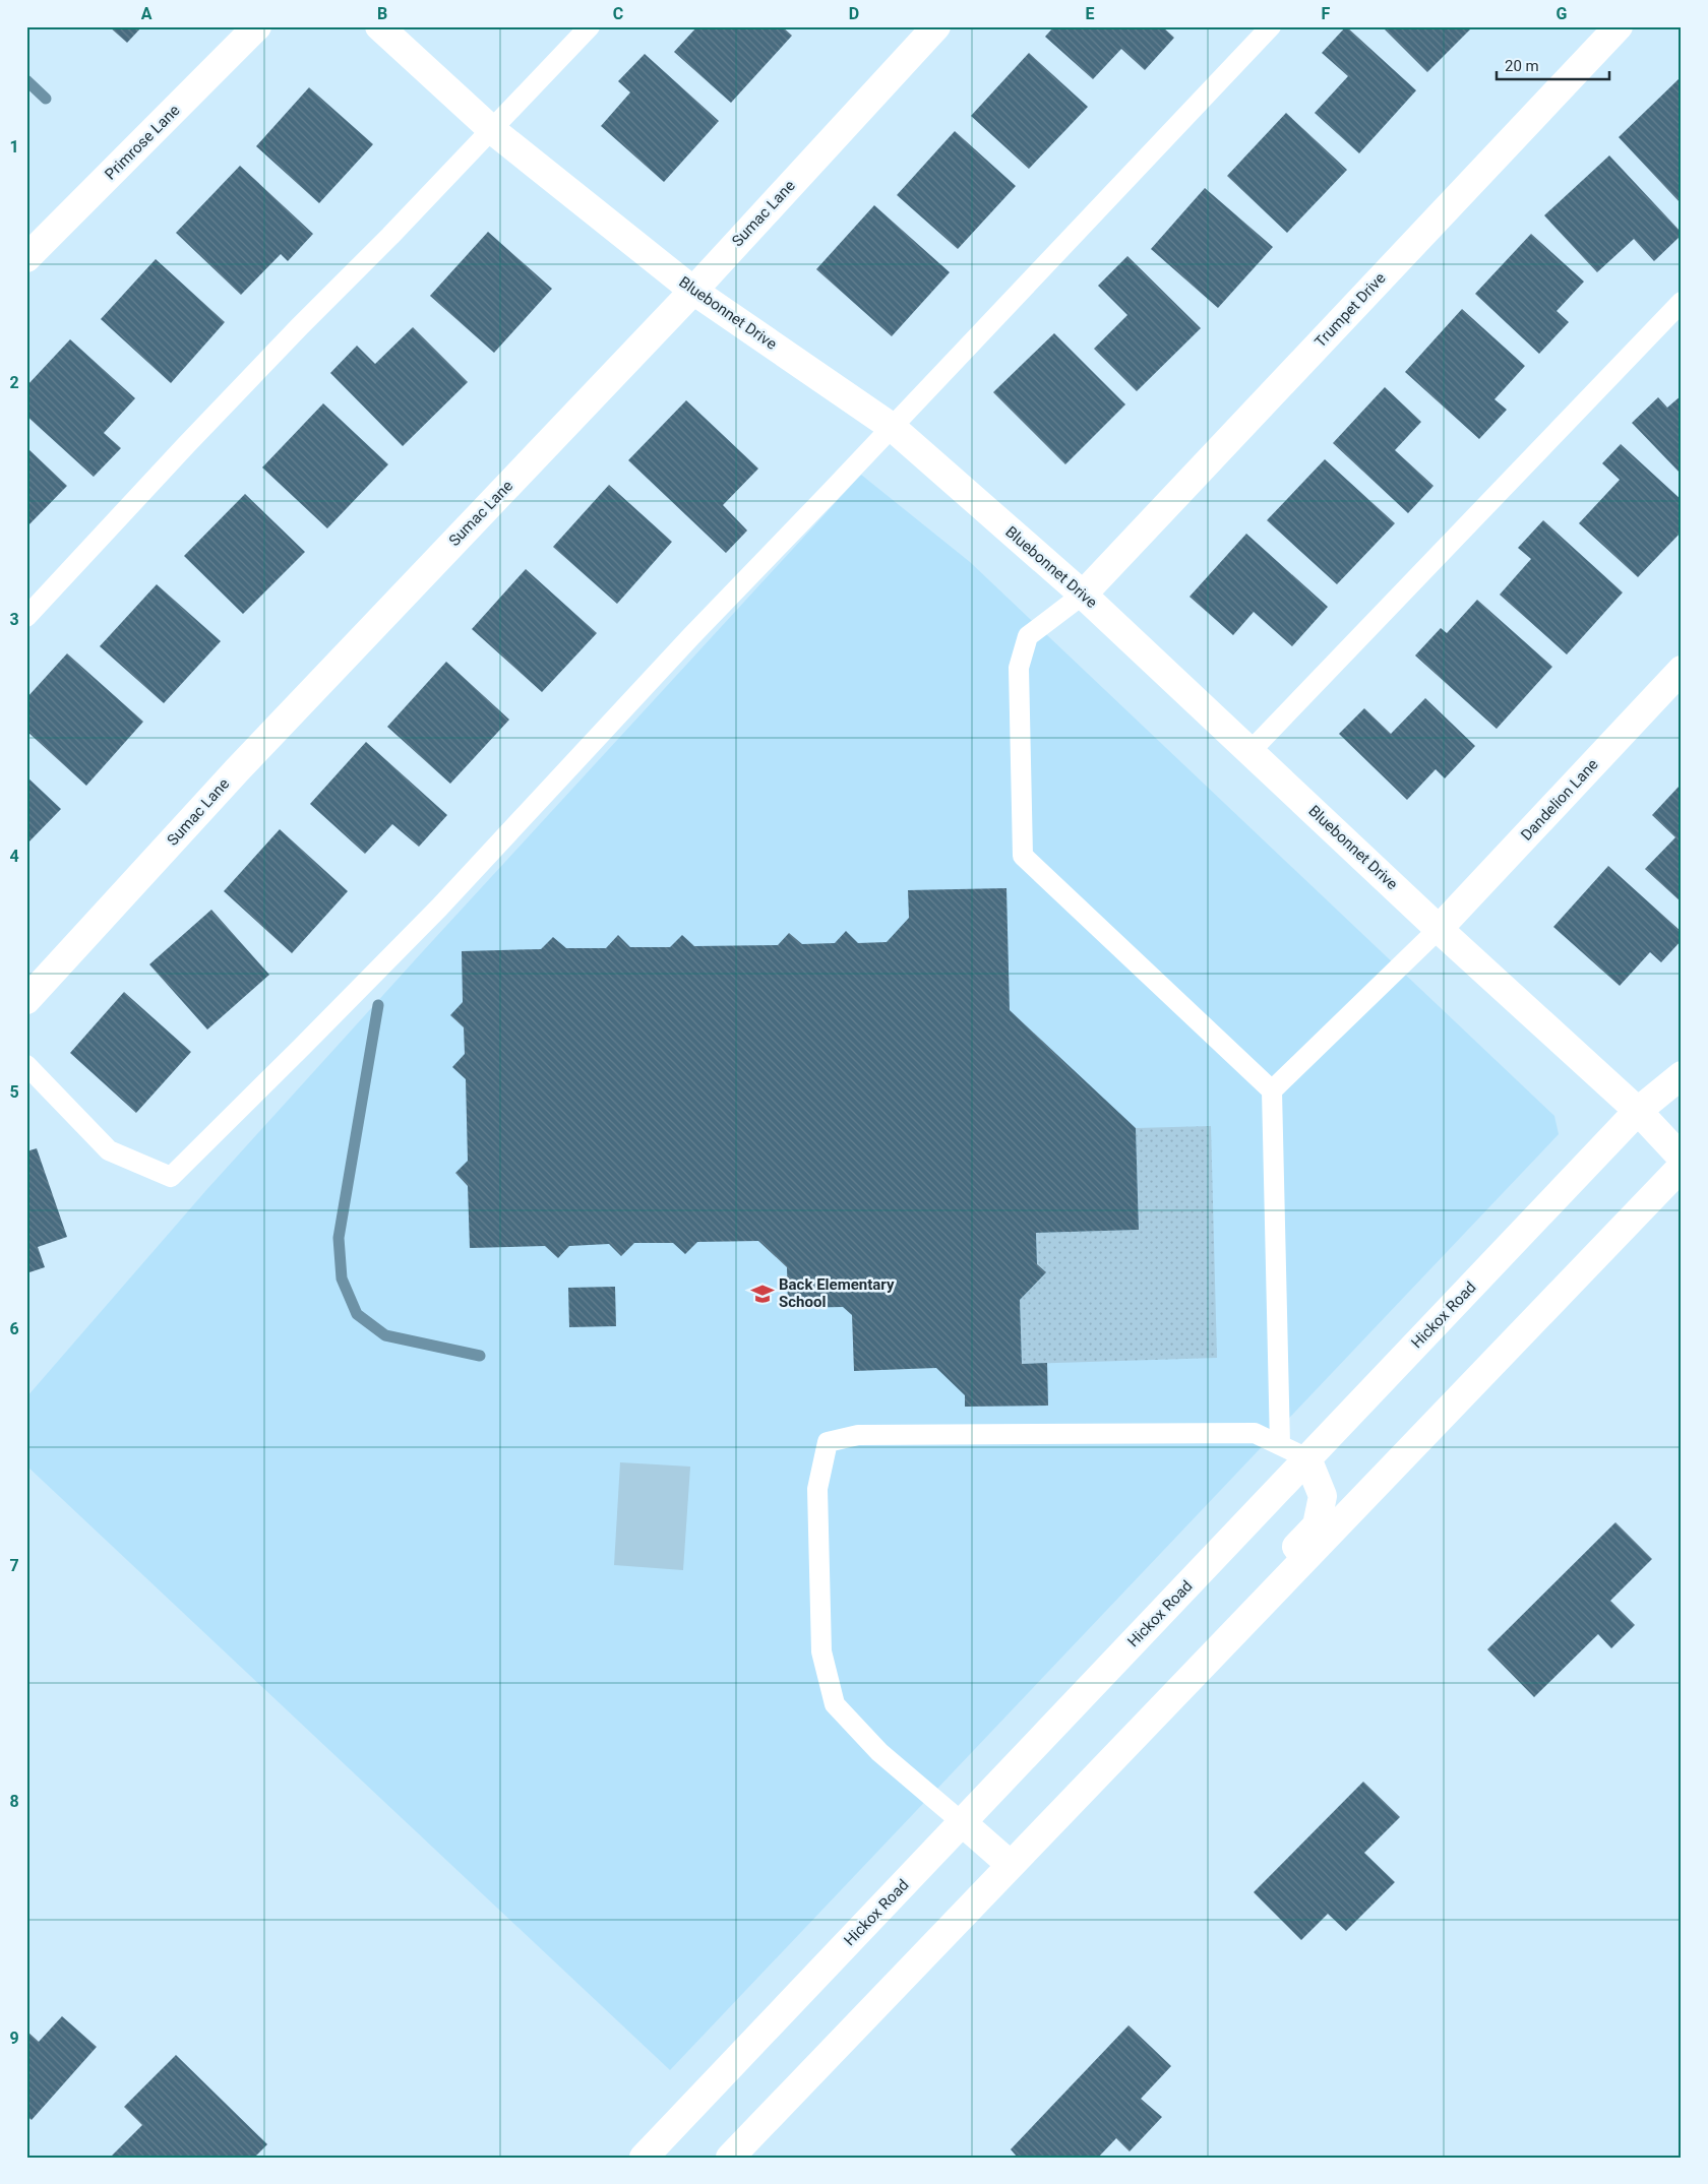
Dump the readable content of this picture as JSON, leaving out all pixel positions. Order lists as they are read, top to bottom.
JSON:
{
  "streets": {
    "street": [
      "Primrose Lane",
      "Sumac Lane",
      "Trumpet Drive",
      "Bluebonnet Drive",
      "Dandelion Lane",
      "Hickox Road"
    ]
  },
  "crossings": [
    ["Sumac Lane", "Bluebonnet Drive"],
    ["Trumpet Drive", "Bluebonnet Drive"],
    ["Bluebonnet Drive", "Dandelion Lane"],
    ["Bluebonnet Drive", "Hickox Road"]
  ],
  "places": {
    "school or university": ["Back Elementary School"]
  },
  "scale_bar": "20 m",
  "grid": {
    "columns": [
      "A",
      "B",
      "C",
      "D",
      "E",
      "F",
      "G"
    ],
    "rows": [
      "1",
      "2",
      "3",
      "4",
      "5",
      "6",
      "7",
      "8",
      "9"
    ]
  }
}
